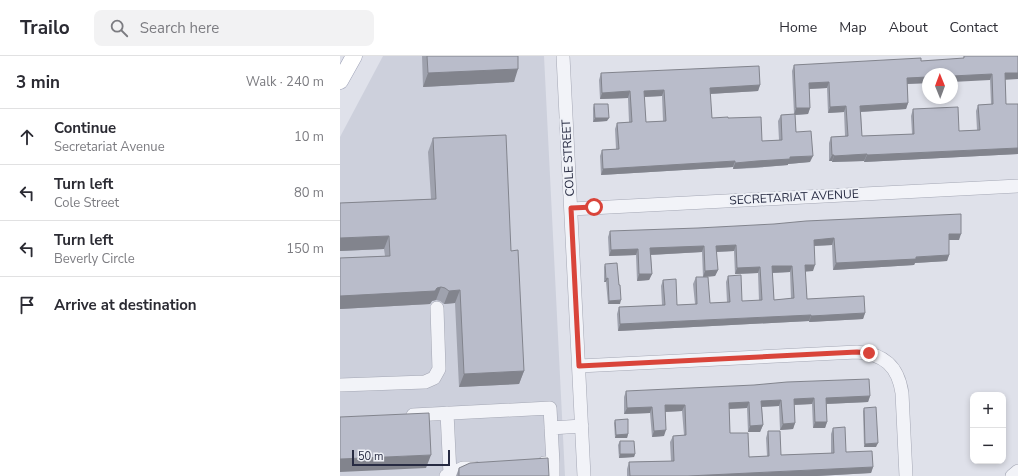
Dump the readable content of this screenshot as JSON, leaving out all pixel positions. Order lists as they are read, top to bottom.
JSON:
{
  "streets": {
    "street": ["COLE STREET", "SECRETARIAT AVENUE"]
  },
  "crossings": [
    ["COLE STREET", "SECRETARIAT AVENUE"]
  ],
  "scale_bar": "50 m",
  "north": "top",
  "page": {
    "header": "Trailo",
    "search": "Search here",
    "nav": [
      "Home",
      "Map",
      "About",
      "Contact"
    ],
    "heading": ["3 min", "Walk · 240 m"],
    "list": [
      ["Continue", "Secretariat Avenue", "10 m"],
      ["Turn left", "Cole Street", "80 m"],
      ["Turn left", "Beverly Circle", "150 m"],
      "Arrive at destination"
    ],
    "map_buttons": ["+", "−"],
    "scale": "50 m"
  }
}
